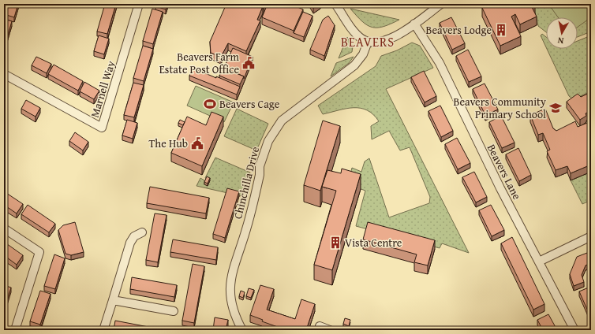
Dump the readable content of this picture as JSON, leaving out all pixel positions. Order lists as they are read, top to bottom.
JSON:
{
  "streets": {
    "street": ["Marnell Way", "Beavers Lane", "Chinchilla Drive"]
  },
  "districts": ["BEAVERS"],
  "places": {
    "building": ["Beavers Lodge", "Vista Centre"],
    "public building": ["Beavers Farm Estate Post Office", "The Hub"],
    "sports": ["Beavers Cage"],
    "school or university": ["Beavers Community Primary School"]
  },
  "north": "bottom"
}
